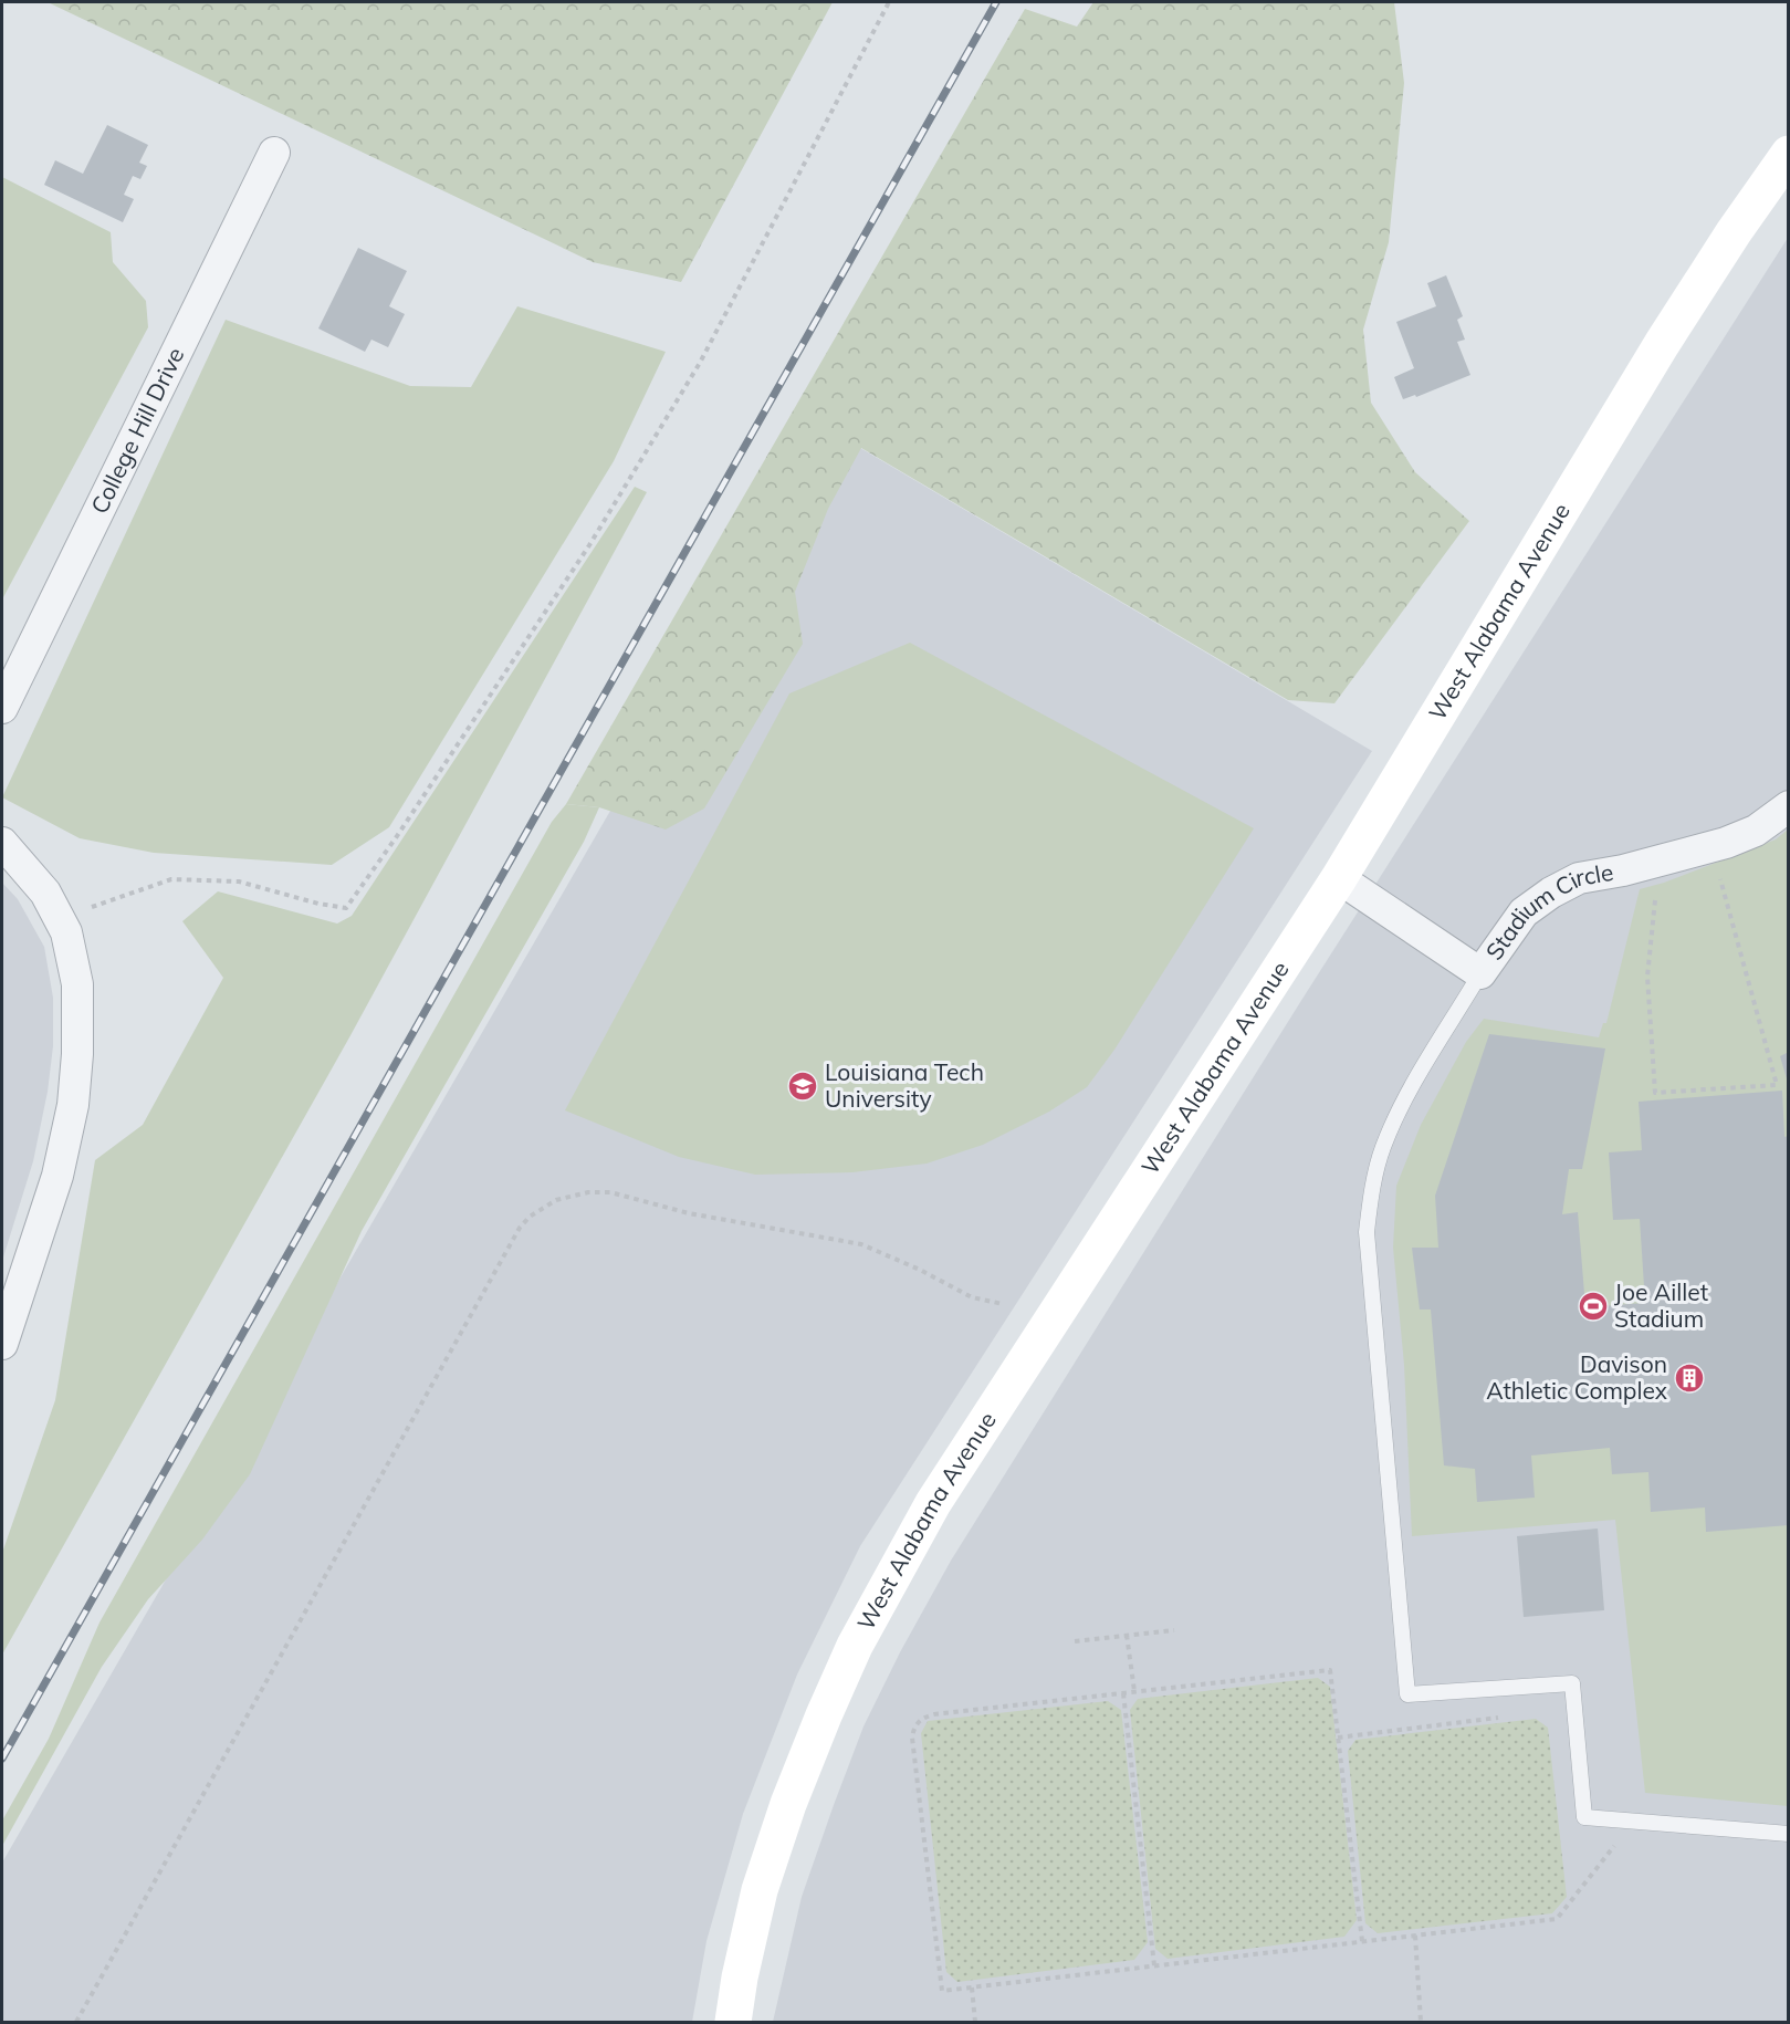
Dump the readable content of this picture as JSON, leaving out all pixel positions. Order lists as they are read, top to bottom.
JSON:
{
  "streets": {
    "main road": ["West Alabama Avenue"],
    "street": ["College Hill Drive", "Stadium Circle"]
  },
  "crossings": [
    ["West Alabama Avenue", "Stadium Circle"]
  ],
  "places": {
    "school or university": ["Louisiana Tech University"],
    "sports": ["Joe Aillet Stadium"],
    "building": ["Davison Athletic Complex"]
  }
}
